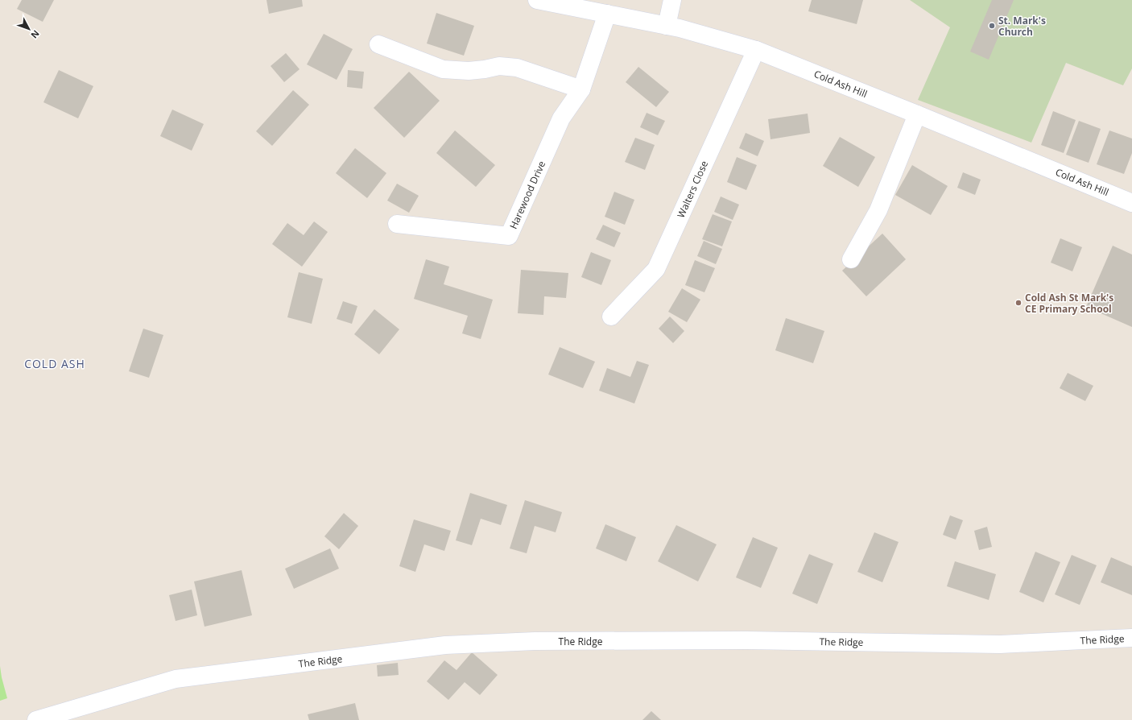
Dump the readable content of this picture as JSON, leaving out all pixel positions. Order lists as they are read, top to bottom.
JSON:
{
  "streets": {
    "street": [
      "Cold Ash Hill",
      "Walters Close",
      "Harewood Drive",
      "The Ridge"
    ]
  },
  "crossings": [
    ["Cold Ash Hill", "Walters Close"],
    ["Cold Ash Hill", "Harewood Drive"]
  ],
  "districts": ["COLD ASH"],
  "places": ["St. Mark's Church", "Cold Ash St Mark's CE Primary School"],
  "north": "bottom right"
}
